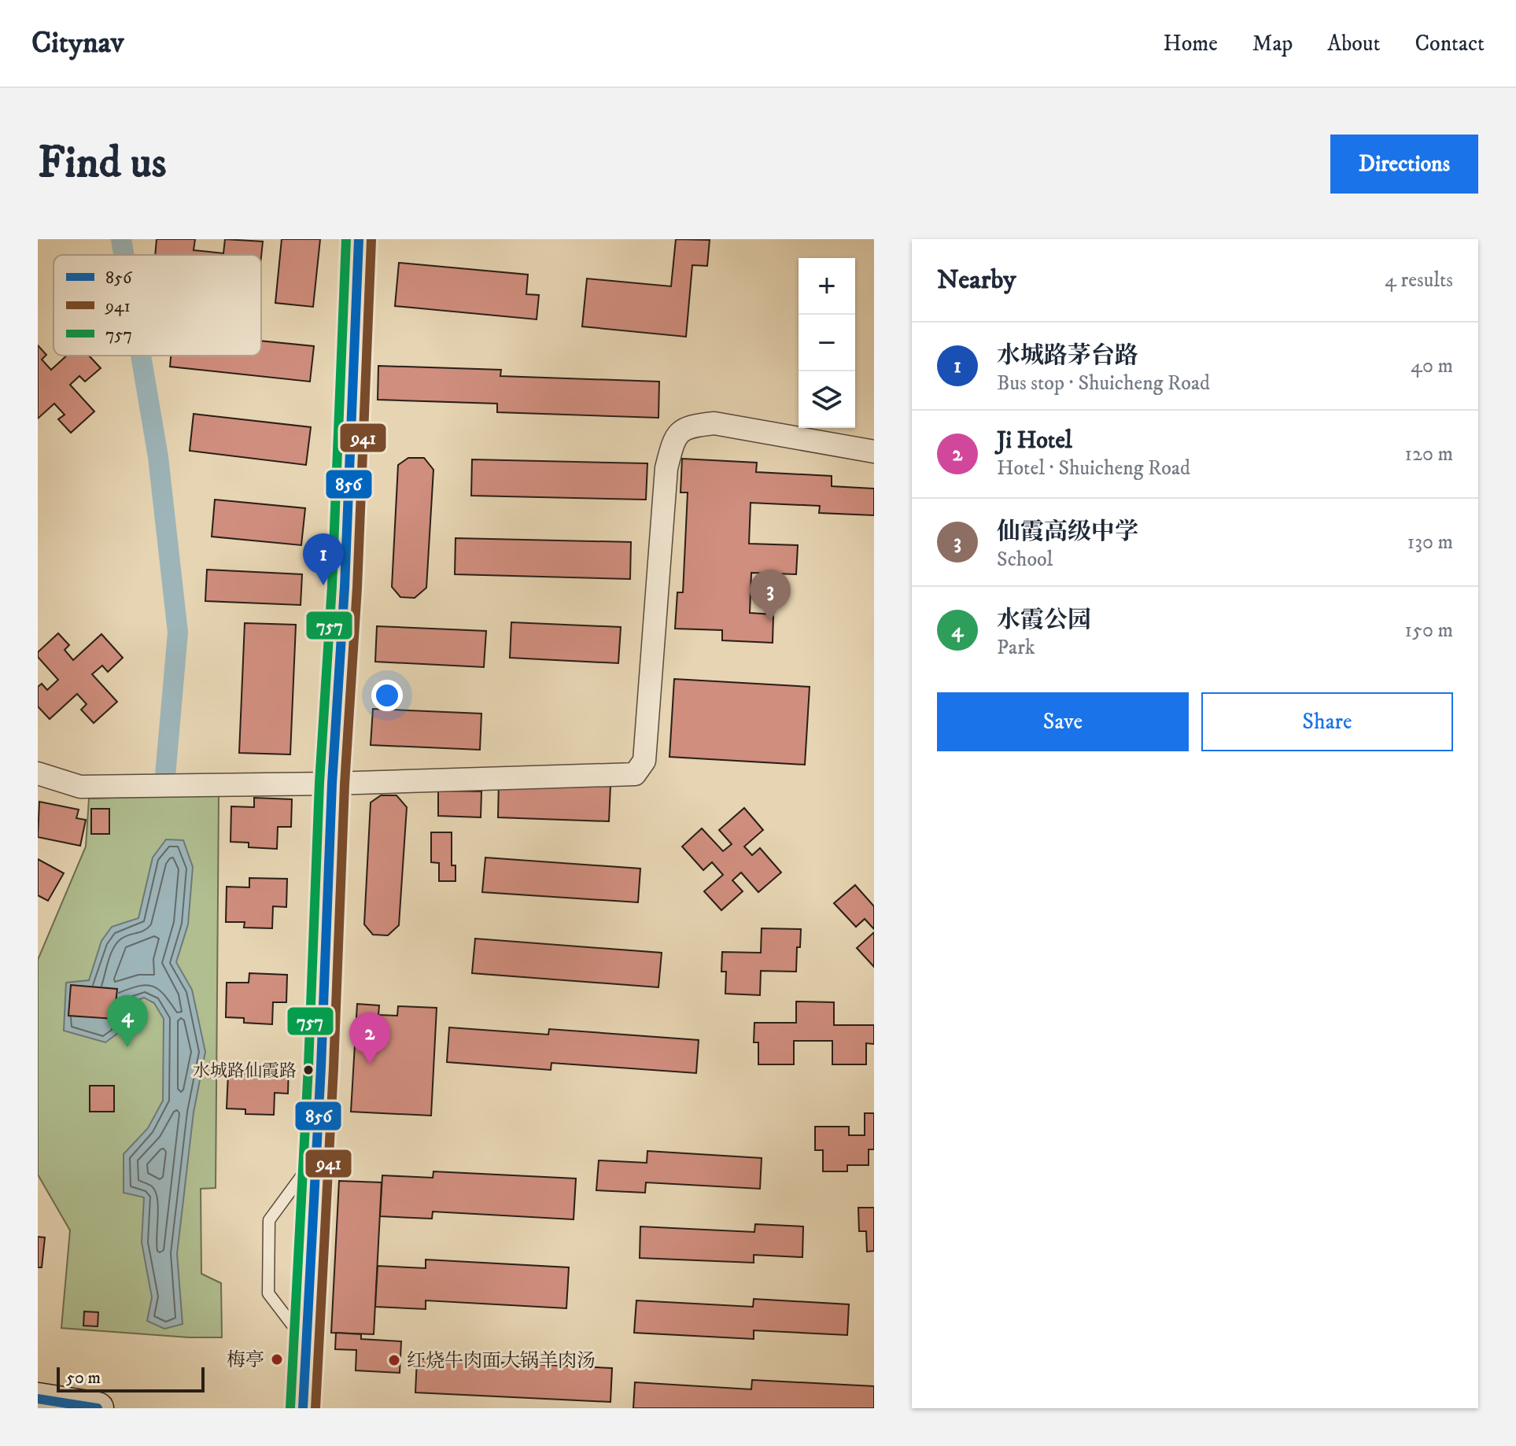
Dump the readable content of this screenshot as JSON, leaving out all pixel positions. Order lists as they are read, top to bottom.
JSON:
{
  "places": ["水城路仙霞路", "梅亭", "红烧牛肉面大锅羊肉汤"],
  "lines": ["transit line 856", "transit line 757", "transit line 941"],
  "legend": ["856", "941", "757"],
  "scale_bar": "50 m",
  "page": {
    "header": "Citynav",
    "nav": [
      "Home",
      "Map",
      "About",
      "Contact"
    ],
    "buttons": [
      "Directions",
      ["Save", "Share"]
    ],
    "title": "Find us",
    "heading": ["Nearby", "4 results"],
    "map_buttons": ["+", "−"],
    "list": [
      {
        "mark": "1",
        "name": "水城路茅台路",
        "note": "Bus stop · Shuicheng Road",
        "value": "40 m"
      },
      {
        "mark": "2",
        "name": "Ji Hotel",
        "note": "Hotel · Shuicheng Road",
        "value": "120 m"
      },
      {
        "mark": "3",
        "name": "仙霞高级中学",
        "note": "School",
        "value": "130 m"
      },
      {
        "mark": "4",
        "name": "水霞公园",
        "note": "Park",
        "value": "150 m"
      }
    ],
    "pins": [
      "1",
      "3",
      "4",
      "2"
    ],
    "scale": "50 m"
  }
}
